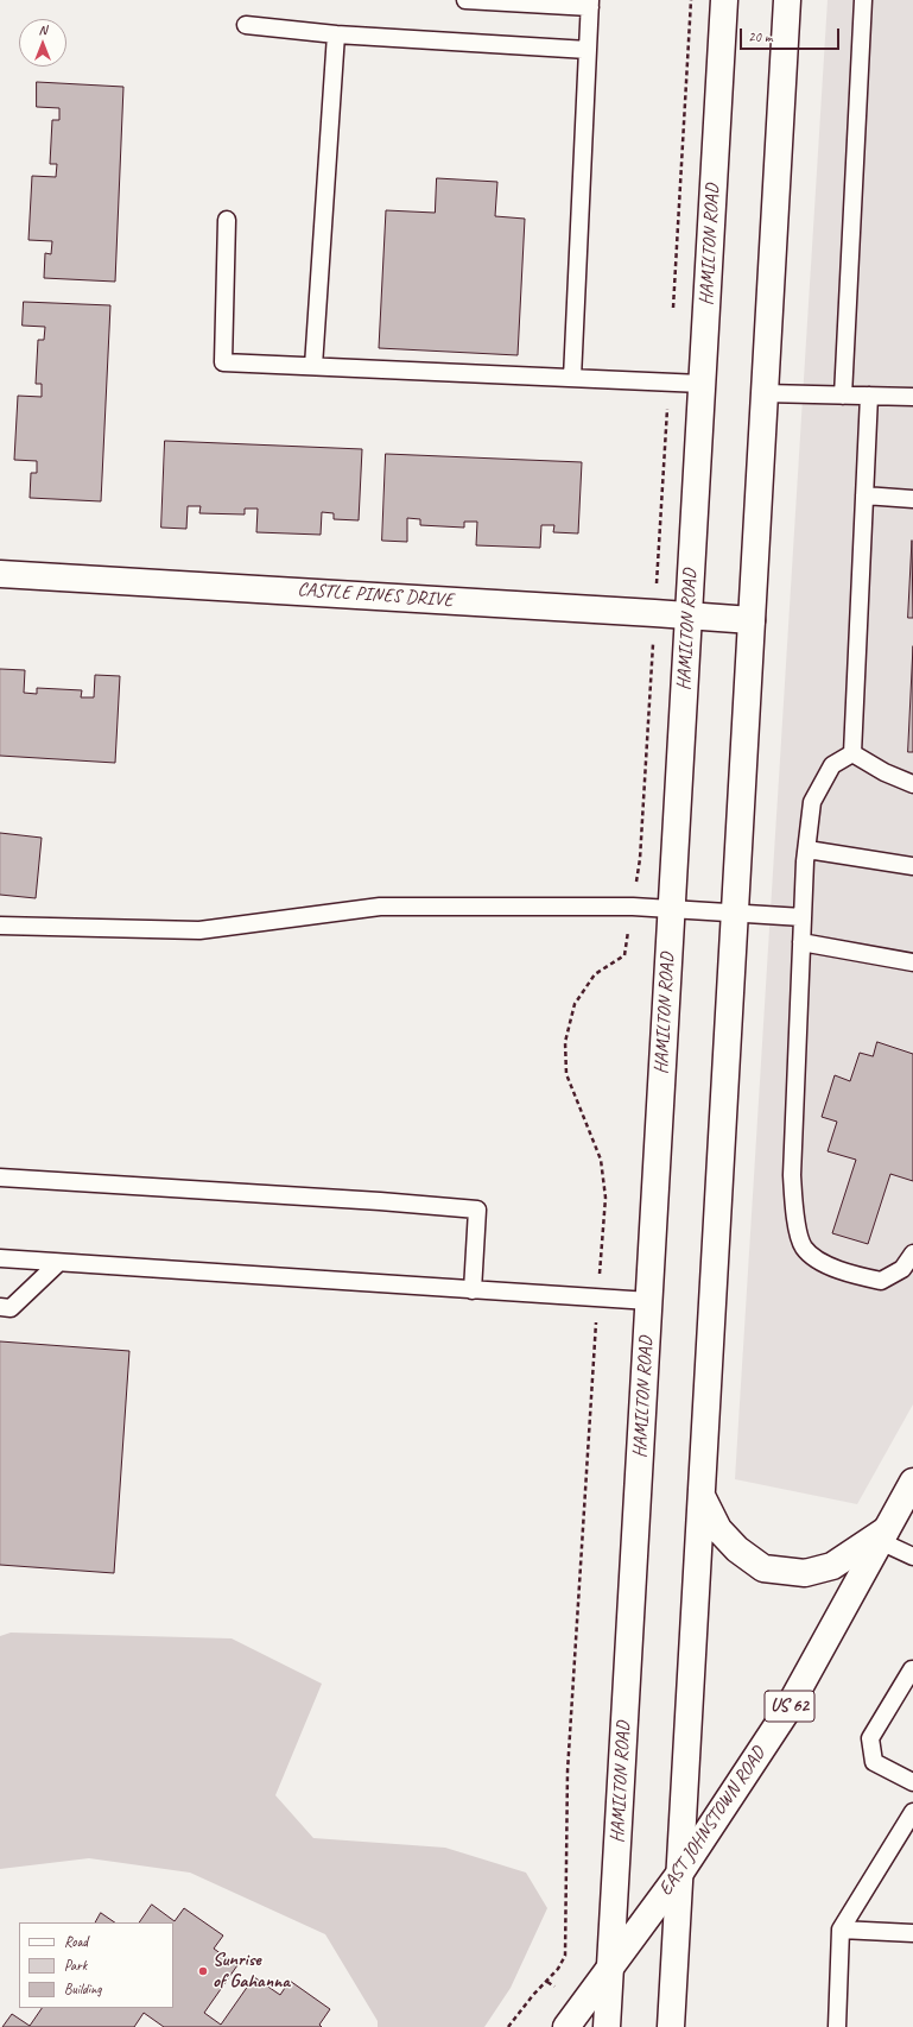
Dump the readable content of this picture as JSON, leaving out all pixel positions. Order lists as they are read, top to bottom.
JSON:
{
  "streets": {
    "main road": [
      "HAMILTON ROAD",
      "CASTLE PINES DRIVE",
      "US 62",
      "EAST JOHNSTOWN ROAD"
    ]
  },
  "crossings": [
    ["HAMILTON ROAD", "CASTLE PINES DRIVE"],
    ["HAMILTON ROAD", "EAST JOHNSTOWN ROAD"]
  ],
  "places": ["Sunrise of Gahanna"],
  "legend": ["Road", "Park", "Building"],
  "scale_bar": "20 m",
  "north": "top"
}
